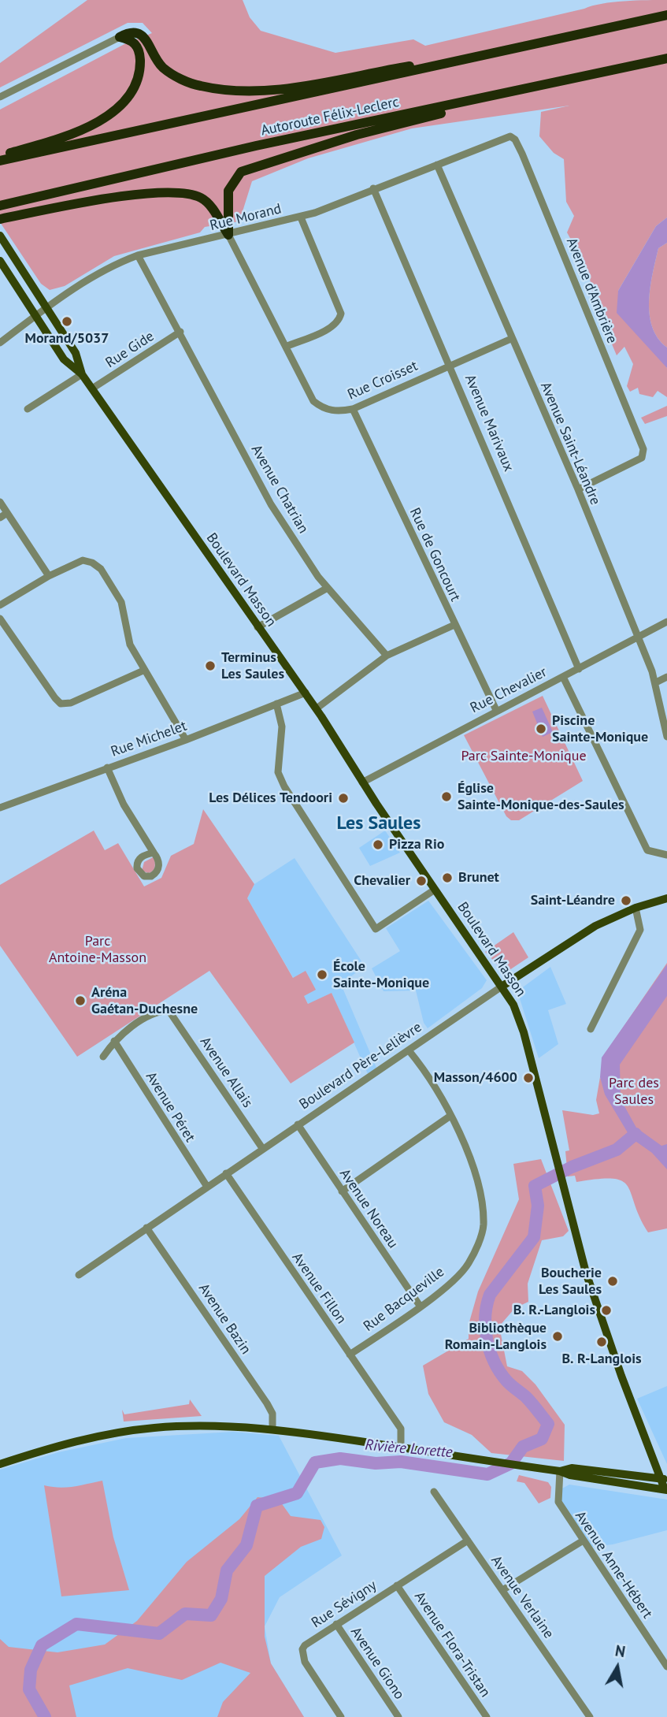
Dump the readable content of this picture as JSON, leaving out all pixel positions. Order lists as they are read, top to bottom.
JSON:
{
  "streets": {
    "highway": ["Autoroute Félix-Leclerc"],
    "main road": ["Boulevard Masson", "Boulevard Père-Lelièvre"],
    "street": [
      "Rue Morand",
      "Avenue d'Ambrière",
      "Rue Gide",
      "Rue Croisset",
      "Avenue Marivaux",
      "Avenue Saint-Léandre",
      "Avenue Chatrian",
      "Rue de Goncourt",
      "Rue Chevalier",
      "Rue Michelet",
      "Avenue Allais",
      "Avenue Péret",
      "Avenue Noreau",
      "Avenue Fillon",
      "Rue Bacqueville",
      "Avenue Bazin",
      "Avenue Anne-Hébert",
      "Avenue Verlaine",
      "Rue Sévigny",
      "Avenue Flora-Tristan",
      "Avenue Giono"
    ]
  },
  "crossings": [
    ["Rue Morand", "Avenue d'Ambrière"],
    ["Rue Morand", "Rue Croisset"],
    ["Rue Morand", "Avenue Marivaux"],
    ["Rue Morand", "Avenue Saint-Léandre"],
    ["Rue Morand", "Avenue Chatrian"],
    ["Rue Morand", "Boulevard Masson"],
    ["Avenue d'Ambrière", "Avenue Saint-Léandre"],
    ["Rue Gide", "Avenue Chatrian"],
    ["Rue Gide", "Boulevard Masson"],
    ["Rue Croisset", "Avenue Marivaux"],
    ["Rue Croisset", "Avenue Saint-Léandre"],
    ["Rue Croisset", "Rue de Goncourt"],
    ["Avenue Marivaux", "Rue Chevalier"],
    ["Avenue Saint-Léandre", "Rue Chevalier"],
    ["Rue de Goncourt", "Rue Chevalier"],
    ["Boulevard Masson", "Rue Chevalier"],
    ["Boulevard Masson", "Rue Michelet"],
    ["Boulevard Masson", "Boulevard Père-Lelièvre"],
    ["Boulevard Père-Lelièvre", "Avenue Allais"],
    ["Boulevard Père-Lelièvre", "Avenue Péret"],
    ["Boulevard Père-Lelièvre", "Avenue Noreau"],
    ["Boulevard Père-Lelièvre", "Avenue Fillon"],
    ["Boulevard Père-Lelièvre", "Rue Bacqueville"],
    ["Boulevard Père-Lelièvre", "Avenue Bazin"],
    ["Avenue Allais", "Avenue Péret"],
    ["Avenue Noreau", "Rue Bacqueville"],
    ["Avenue Fillon", "Rue Bacqueville"],
    ["Avenue Verlaine", "Rue Sévigny"],
    ["Rue Sévigny", "Avenue Flora-Tristan"],
    ["Rue Sévigny", "Avenue Giono"]
  ],
  "districts": ["Les Saules"],
  "water": ["Rivière Lorette"],
  "parks": ["Parc Sainte-Monique", "Parc Antoine-Masson", "Parc des Saules"],
  "places": [
    "Morand/5037",
    "Terminus Les Saules",
    "Piscine Sainte-Monique",
    "Église Sainte-Monique-des-Saules",
    "Les Délices Tendoori",
    "Pizza Rio",
    "Brunet",
    "Chevalier",
    "Saint-Léandre",
    "École Sainte-Monique",
    "Aréna Gaétan-Duchesne",
    "Masson/4600",
    "Boucherie Les Saules",
    "B. R.-Langlois",
    "Bibliothèque Romain-Langlois",
    "B. R-Langlois"
  ],
  "north": "top"
}
